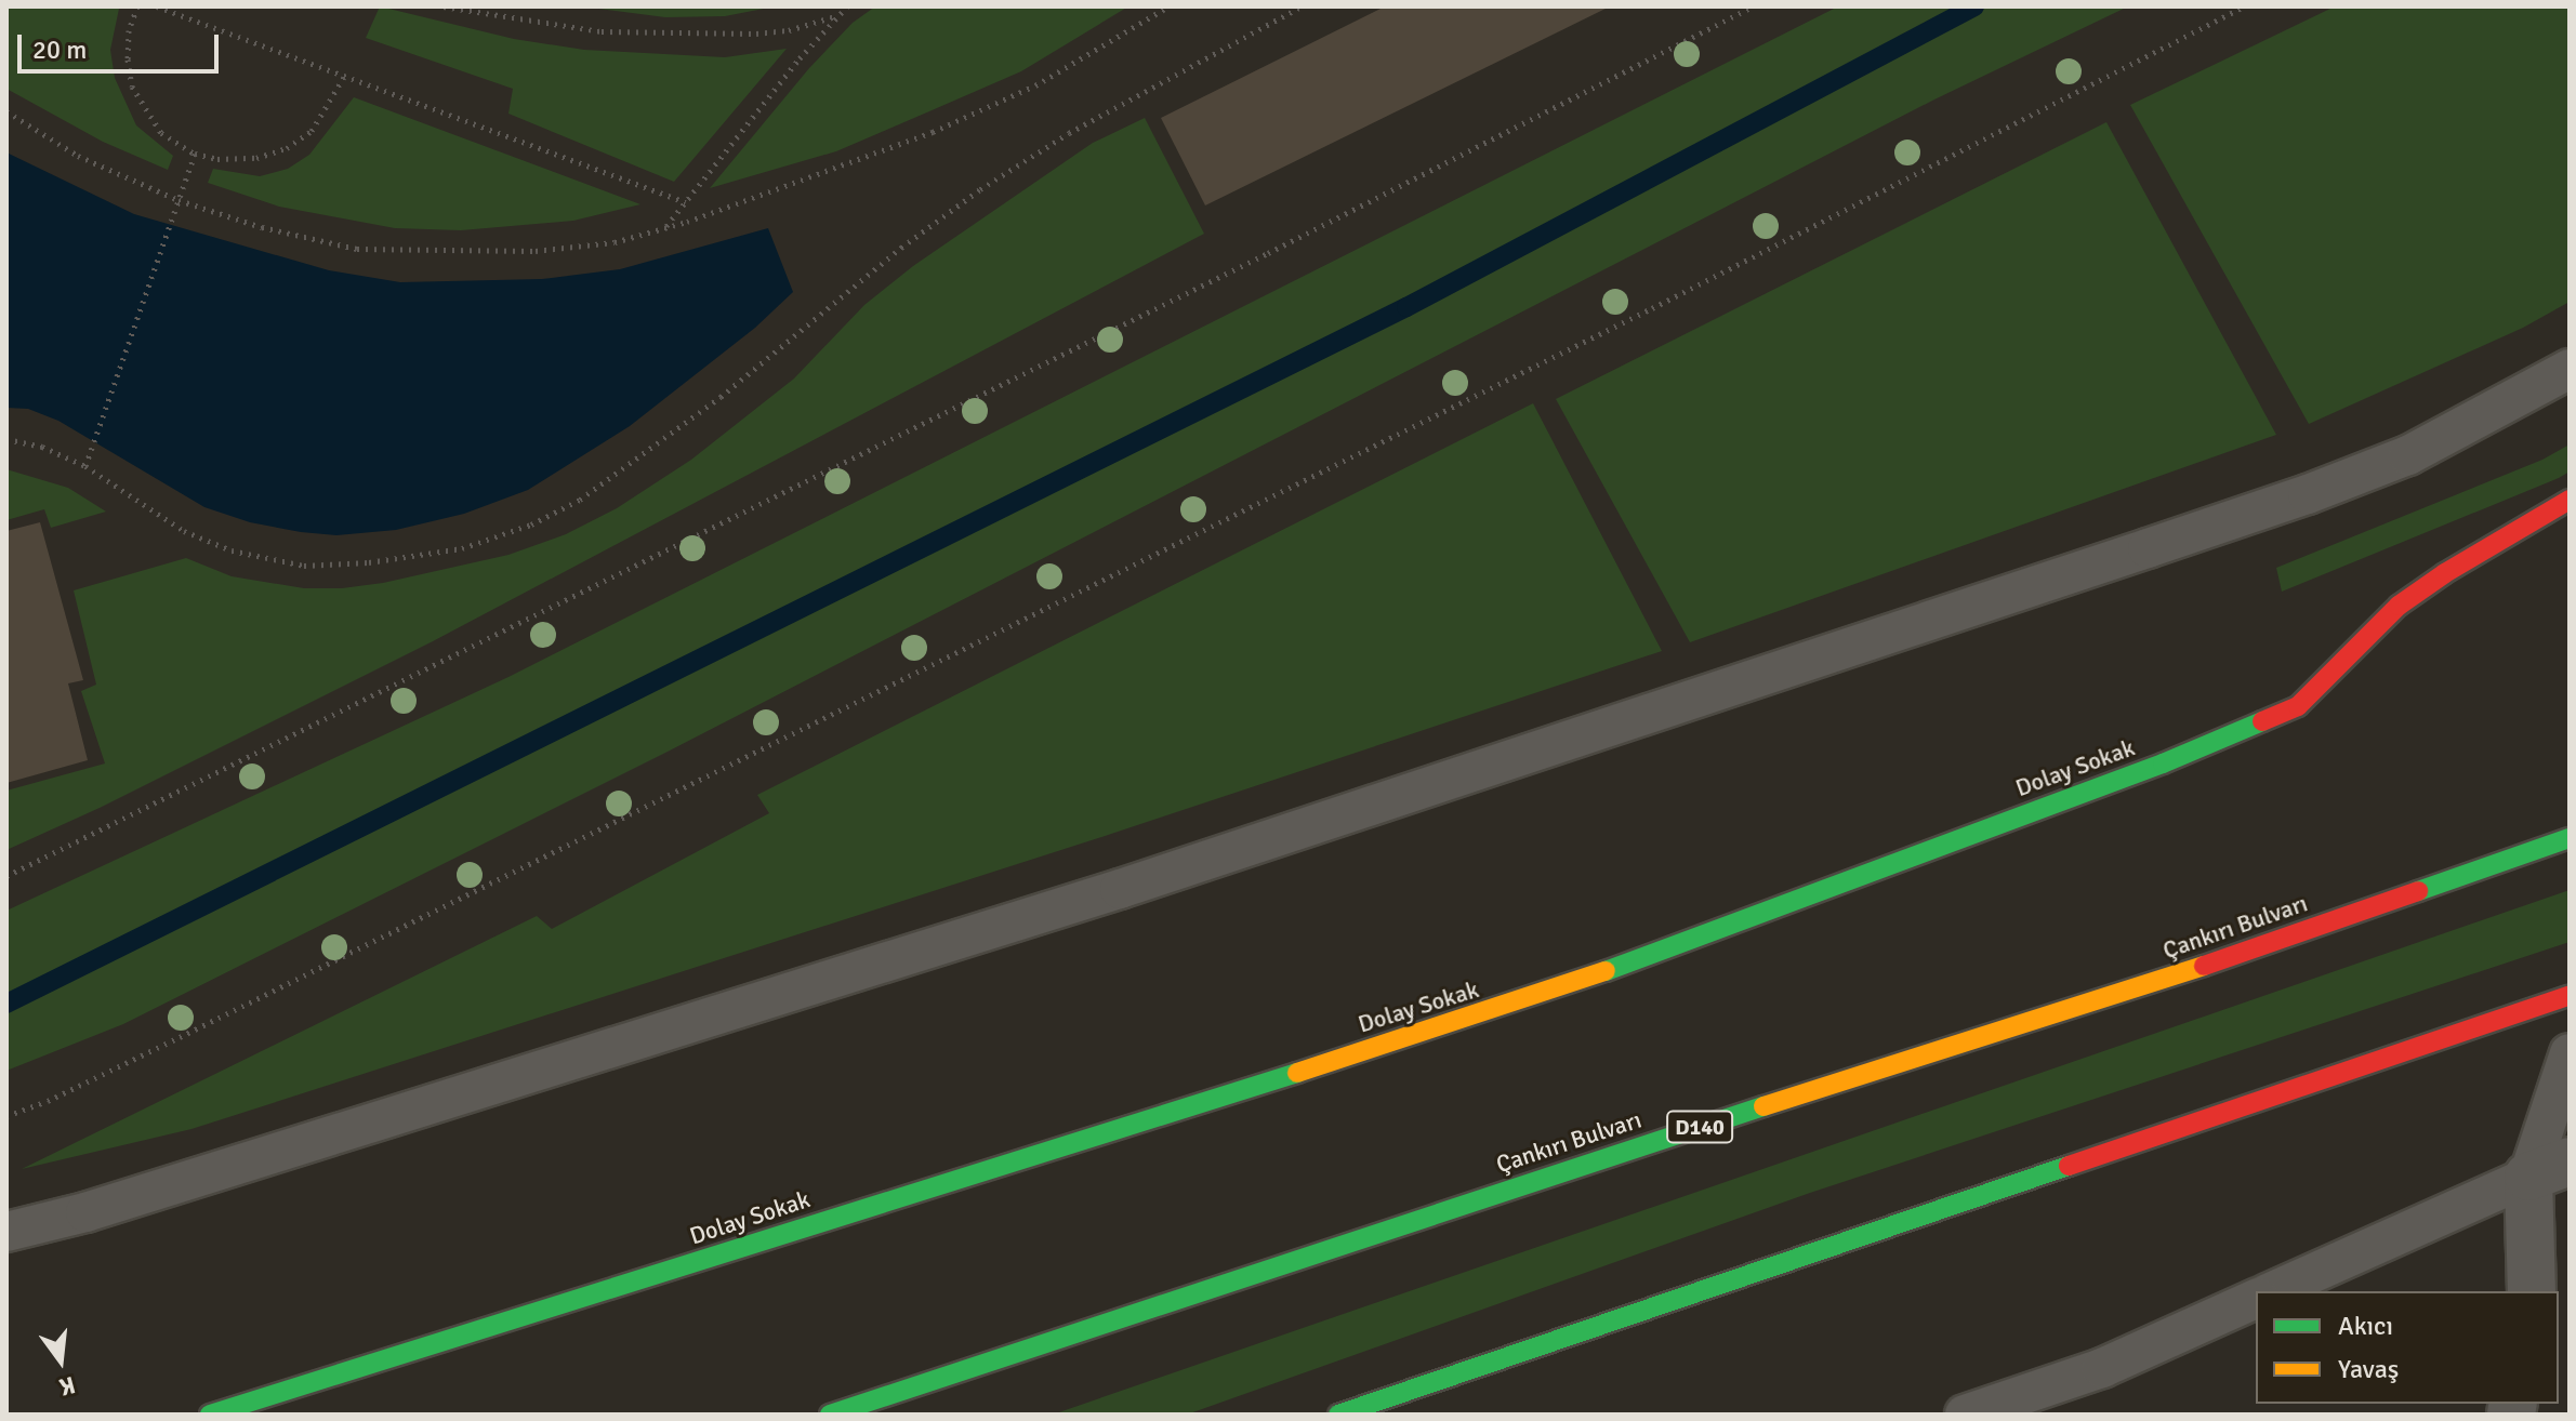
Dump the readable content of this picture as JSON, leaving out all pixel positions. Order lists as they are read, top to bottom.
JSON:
{
  "streets": {
    "main road": ["Dolay Sokak", "Çankırı Bulvarı", "D140"]
  },
  "legend": ["Akıcı", "Yavaş"],
  "scale_bar": "20 m",
  "north": "bottom"
}
